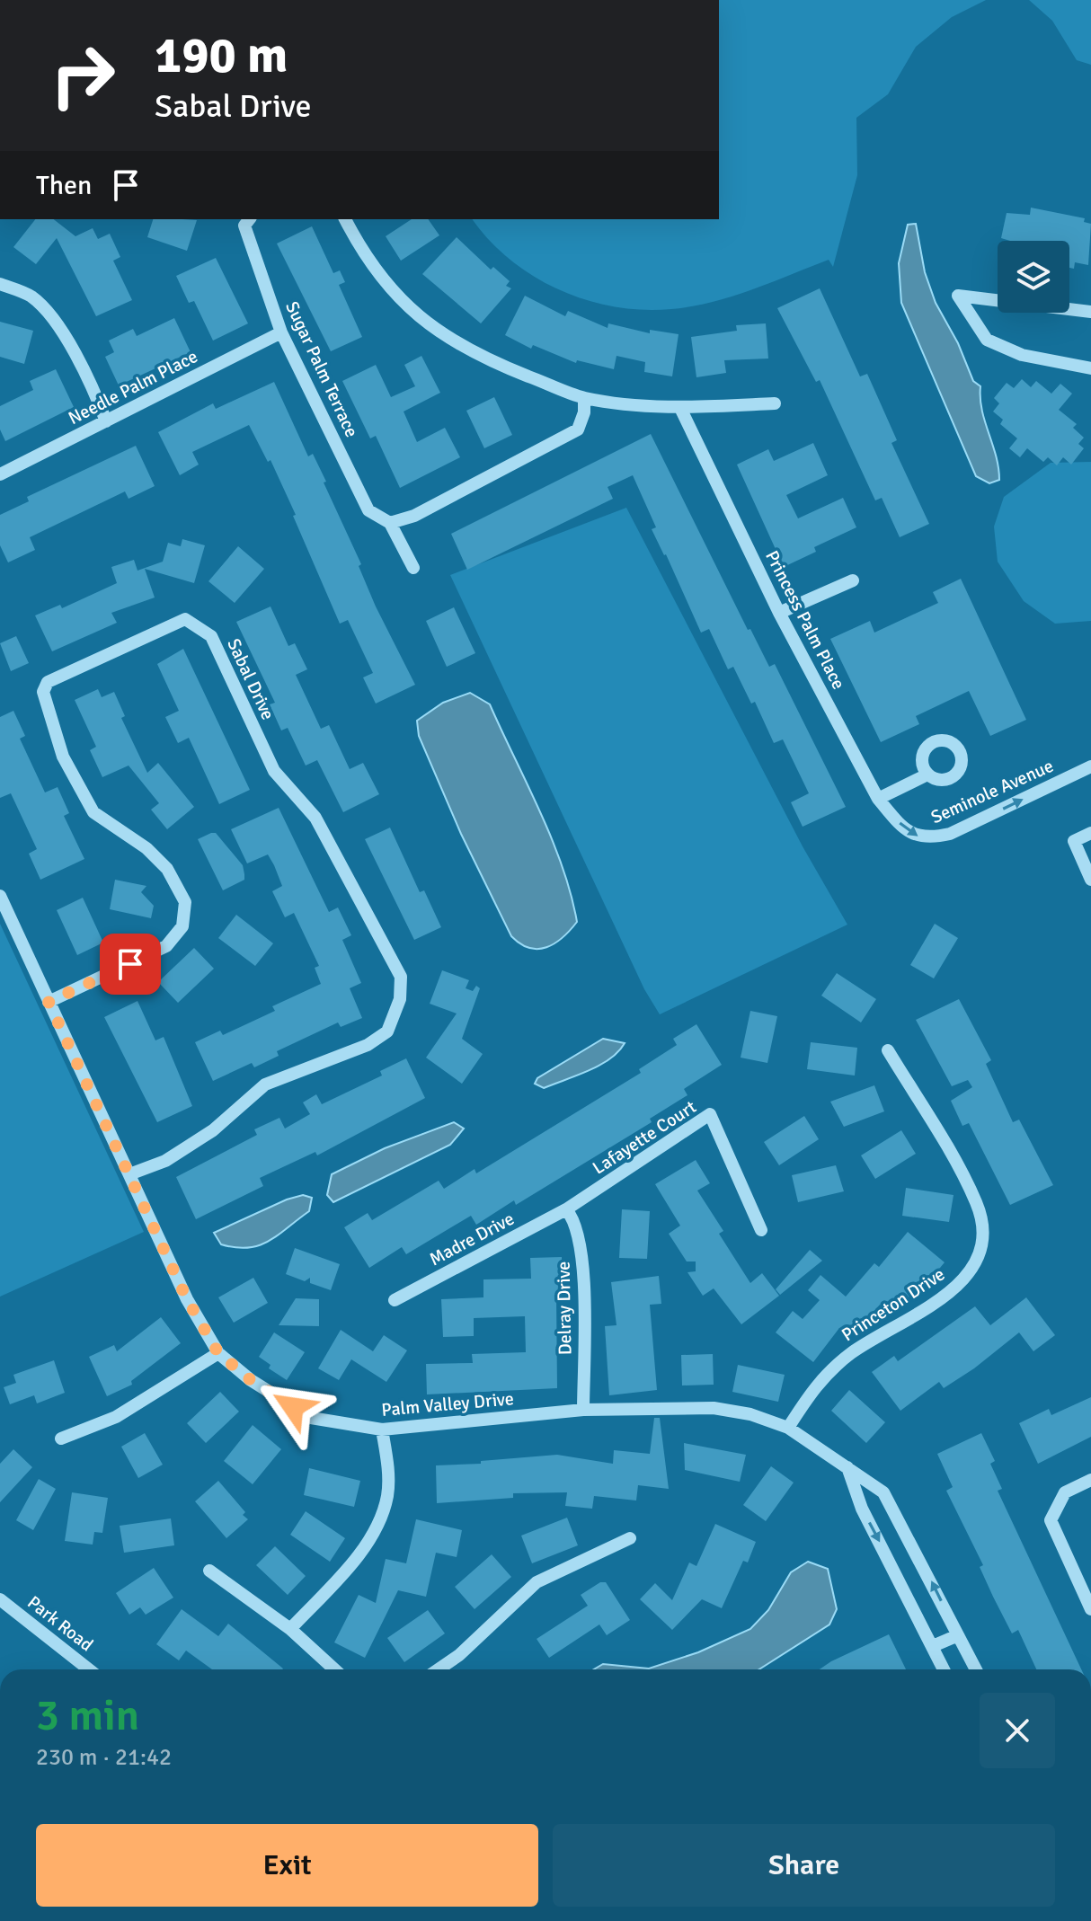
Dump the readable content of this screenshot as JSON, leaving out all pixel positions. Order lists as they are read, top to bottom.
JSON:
{
  "streets": {
    "street": [
      "Sugar Palm Terrace",
      "Needle Palm Place",
      "Princess Palm Place",
      "Sabal Drive",
      "Seminole Avenue",
      "Lafayette Court",
      "Madre Drive",
      "Princeton Drive",
      "Delray Drive",
      "Palm Valley Drive",
      "Park Road"
    ]
  },
  "crossings": [
    ["Sugar Palm Terrace", "Needle Palm Place"],
    ["Princess Palm Place", "Seminole Avenue"],
    ["Sabal Drive", "Palm Valley Drive"],
    ["Lafayette Court", "Madre Drive"],
    ["Lafayette Court", "Delray Drive"],
    ["Madre Drive", "Delray Drive"],
    ["Princeton Drive", "Palm Valley Drive"],
    ["Delray Drive", "Palm Valley Drive"]
  ],
  "one_way": ["Seminole Avenue"],
  "page": {
    "turn": ["190 m", "Sabal Drive"],
    "then": "Then",
    "heading": ["3 min", "230 m · 21:42"],
    "buttons": ["Exit", "Share"]
  }
}
